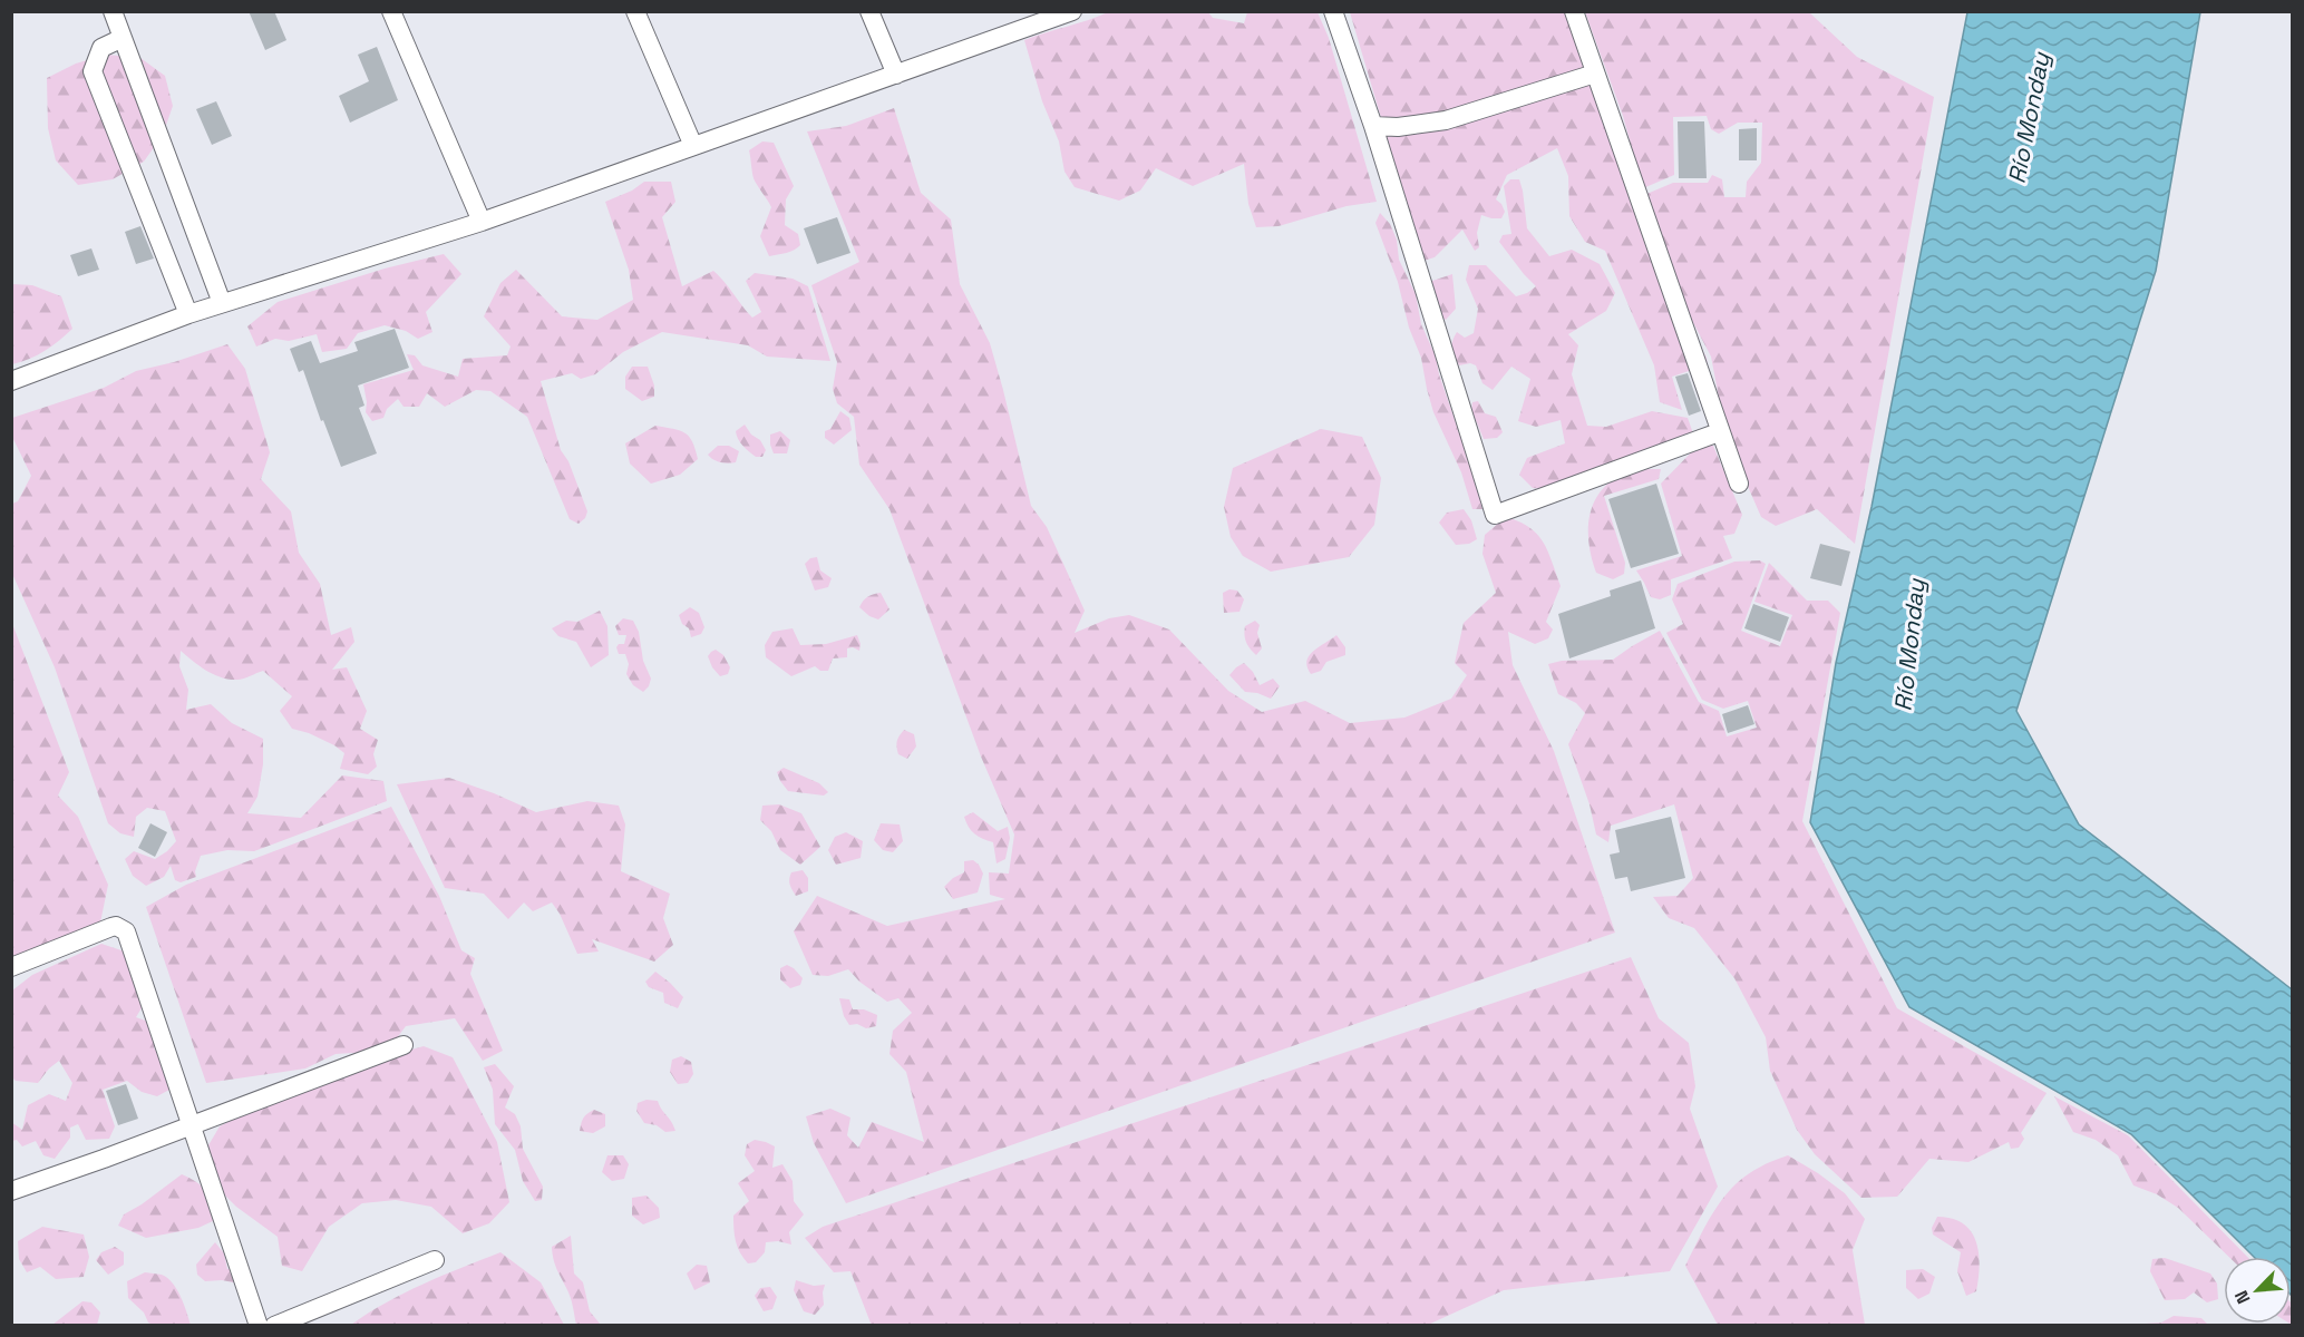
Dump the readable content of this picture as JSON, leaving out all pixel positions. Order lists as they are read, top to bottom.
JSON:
{
  "water": ["Río Monday"],
  "north": "bottom left"
}
